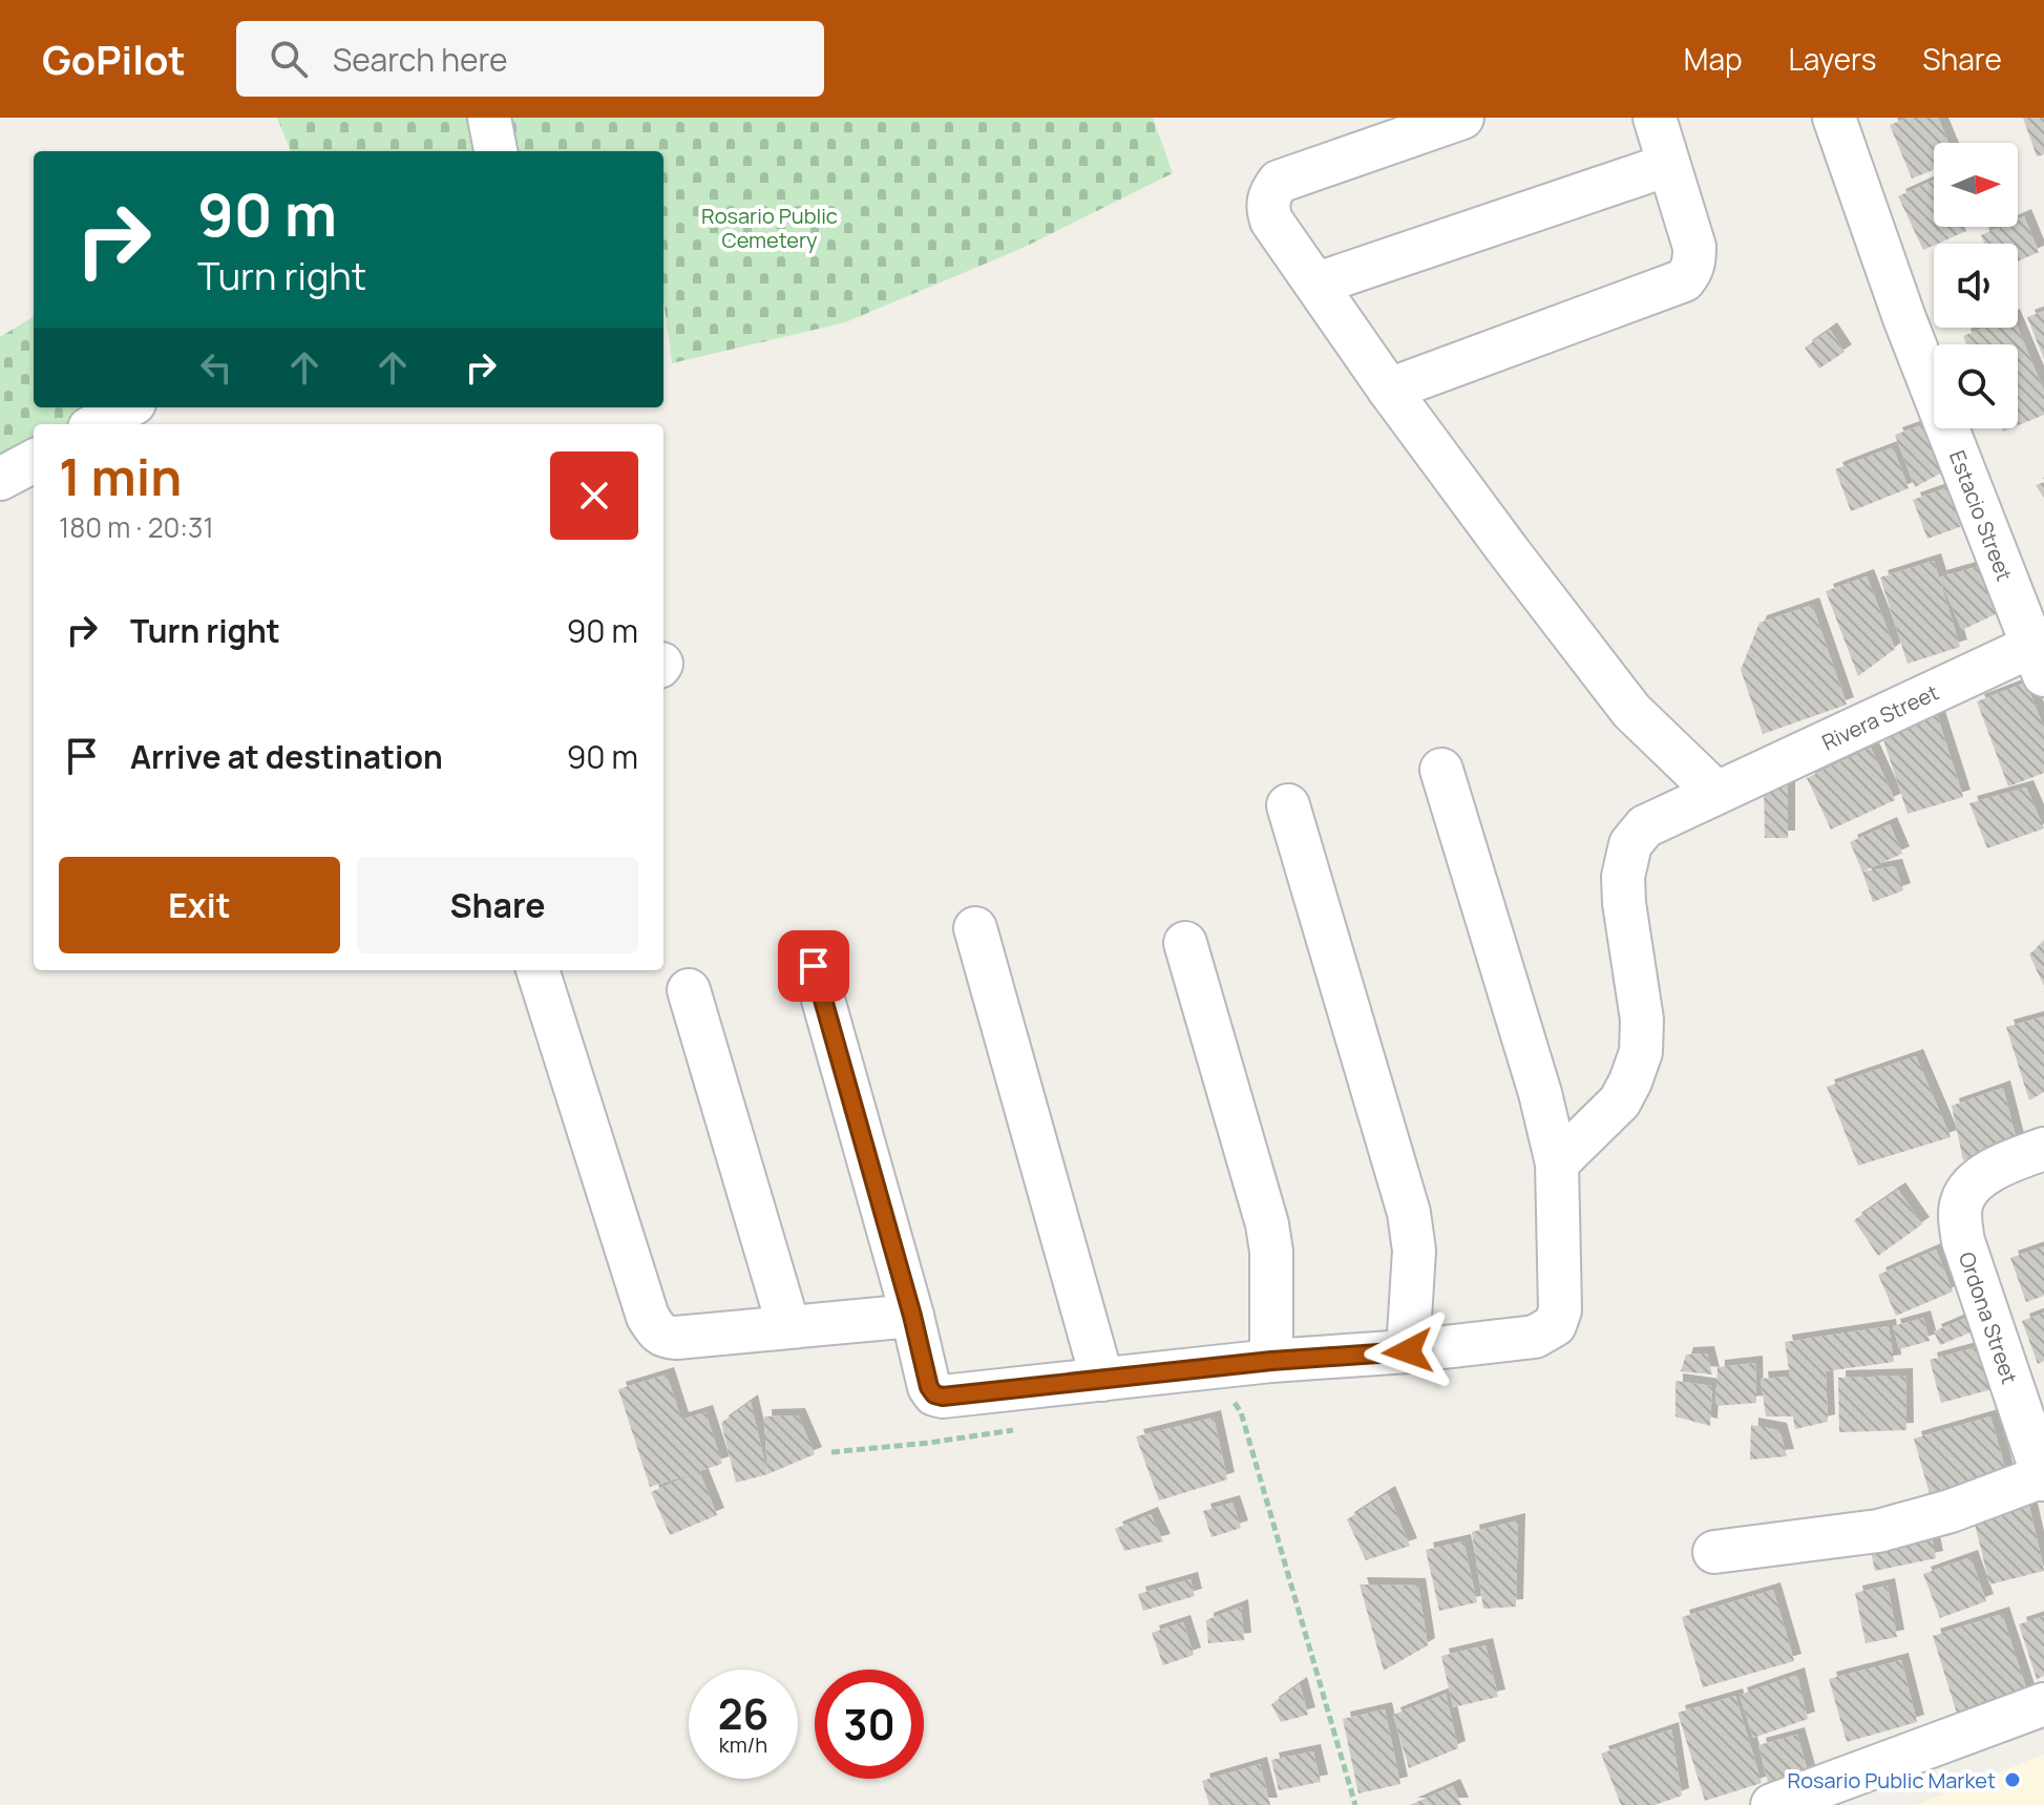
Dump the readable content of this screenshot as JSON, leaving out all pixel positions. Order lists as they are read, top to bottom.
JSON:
{
  "streets": {
    "street": ["Estacio Street", "Rivera Street", "Ordona Street"]
  },
  "crossings": [
    ["Estacio Street", "Rivera Street"]
  ],
  "parks": ["Rosario Public Cemetery"],
  "places": ["Rosario Public Market"],
  "north": "right",
  "page": {
    "header": "GoPilot",
    "search": "Search here",
    "nav": ["Map", "Layers", "Share"],
    "turn": ["90 m", "Turn right"],
    "heading": ["1 min", "180 m · 20:31"],
    "list": [
      {
        "name": "Turn right",
        "value": "90 m"
      },
      {
        "name": "Arrive at destination",
        "value": "90 m"
      }
    ],
    "buttons": ["Exit", "Share"],
    "speed": "26 km/h",
    "limit": "30"
  }
}
